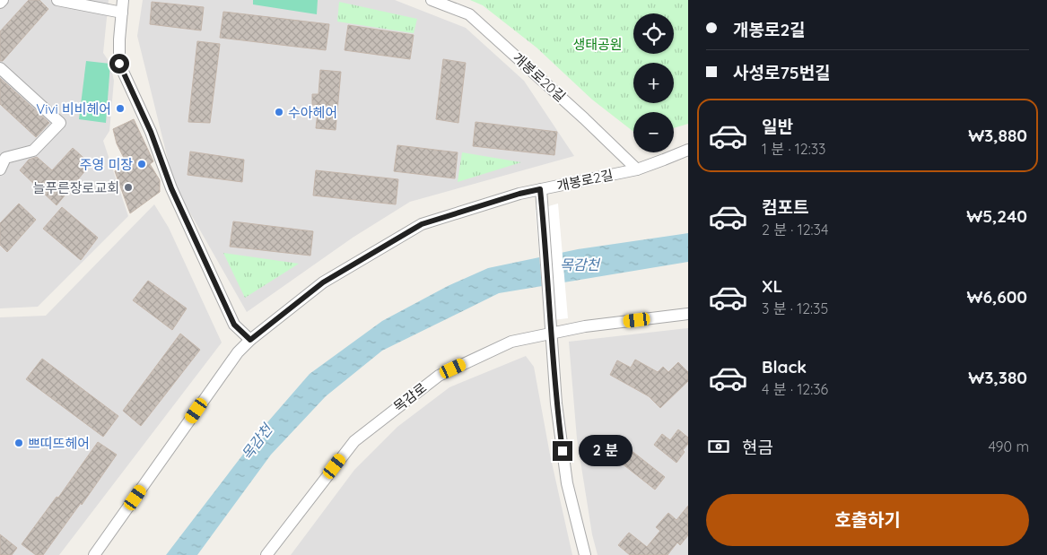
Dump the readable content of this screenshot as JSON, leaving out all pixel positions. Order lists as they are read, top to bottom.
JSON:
{
  "streets": {
    "street": ["개봉로20길", "개봉로2길", "목감로"]
  },
  "crossings": [
    ["개봉로20길", "개봉로2길"]
  ],
  "water": ["목감천"],
  "parks": ["생태공원"],
  "places": [
    "Vivi 비비헤어",
    "수아헤어",
    "주영 미장",
    "늘푸른장로교회",
    "쁘띠뜨헤어"
  ],
  "page": {
    "banner": ["개봉로2길", "사성로75번길"],
    "map_buttons": ["+", "−"],
    "list": [
      {
        "name": "일반",
        "note": "1 분 · 12:33",
        "value": "₩3,880"
      },
      {
        "name": "컴포트",
        "note": "2 분 · 12:34",
        "value": "₩5,240"
      },
      {
        "name": "XL",
        "note": "3 분 · 12:35",
        "value": "₩6,600"
      },
      {
        "name": "Black",
        "note": "4 분 · 12:36",
        "value": "₩3,380"
      }
    ],
    "pay": ["현금", "490 m"],
    "bubble": "2 분",
    "buttons": "호출하기"
  }
}
